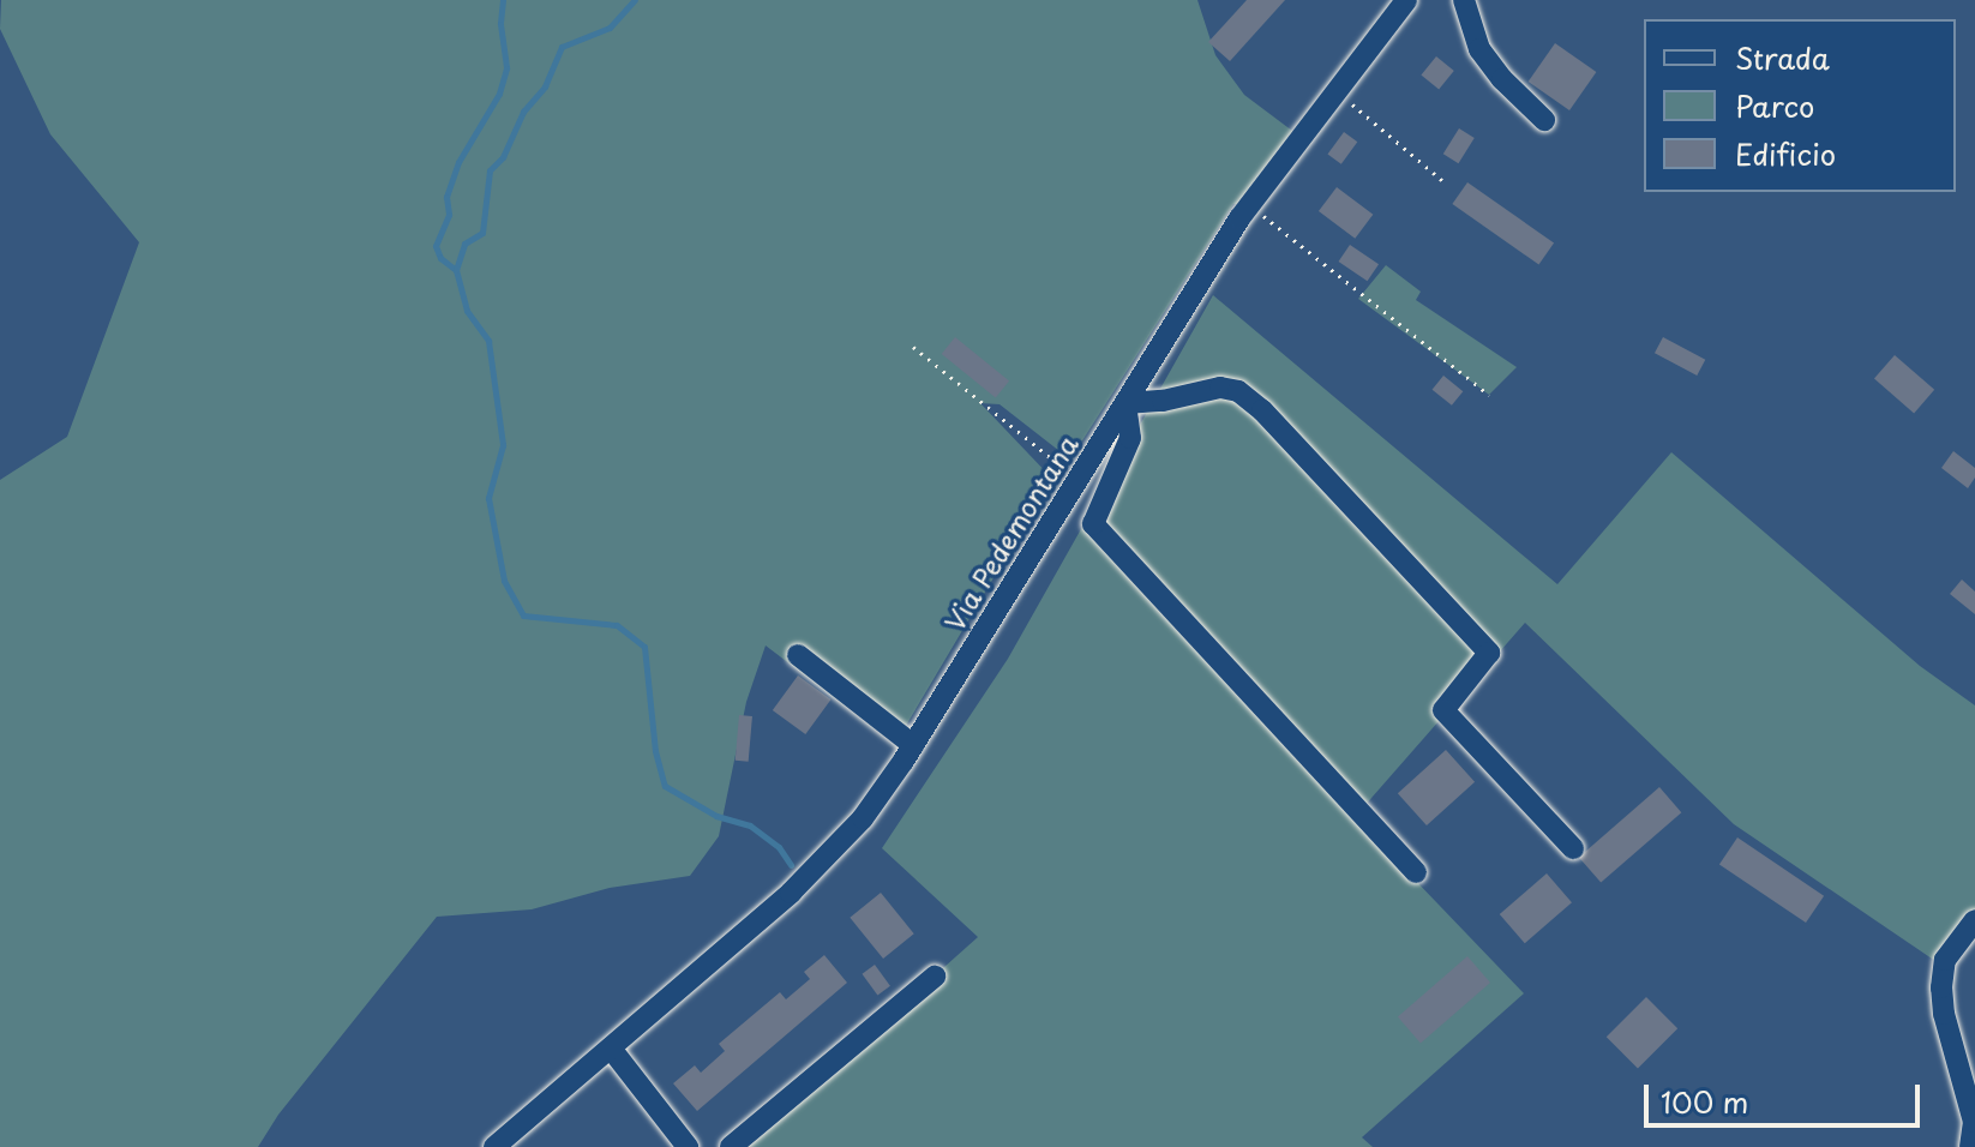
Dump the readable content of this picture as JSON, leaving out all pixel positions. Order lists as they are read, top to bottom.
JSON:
{
  "streets": {
    "street": ["Via Pedemontana"]
  },
  "legend": ["Strada", "Parco", "Edificio"],
  "scale_bar": "100 m"
}
